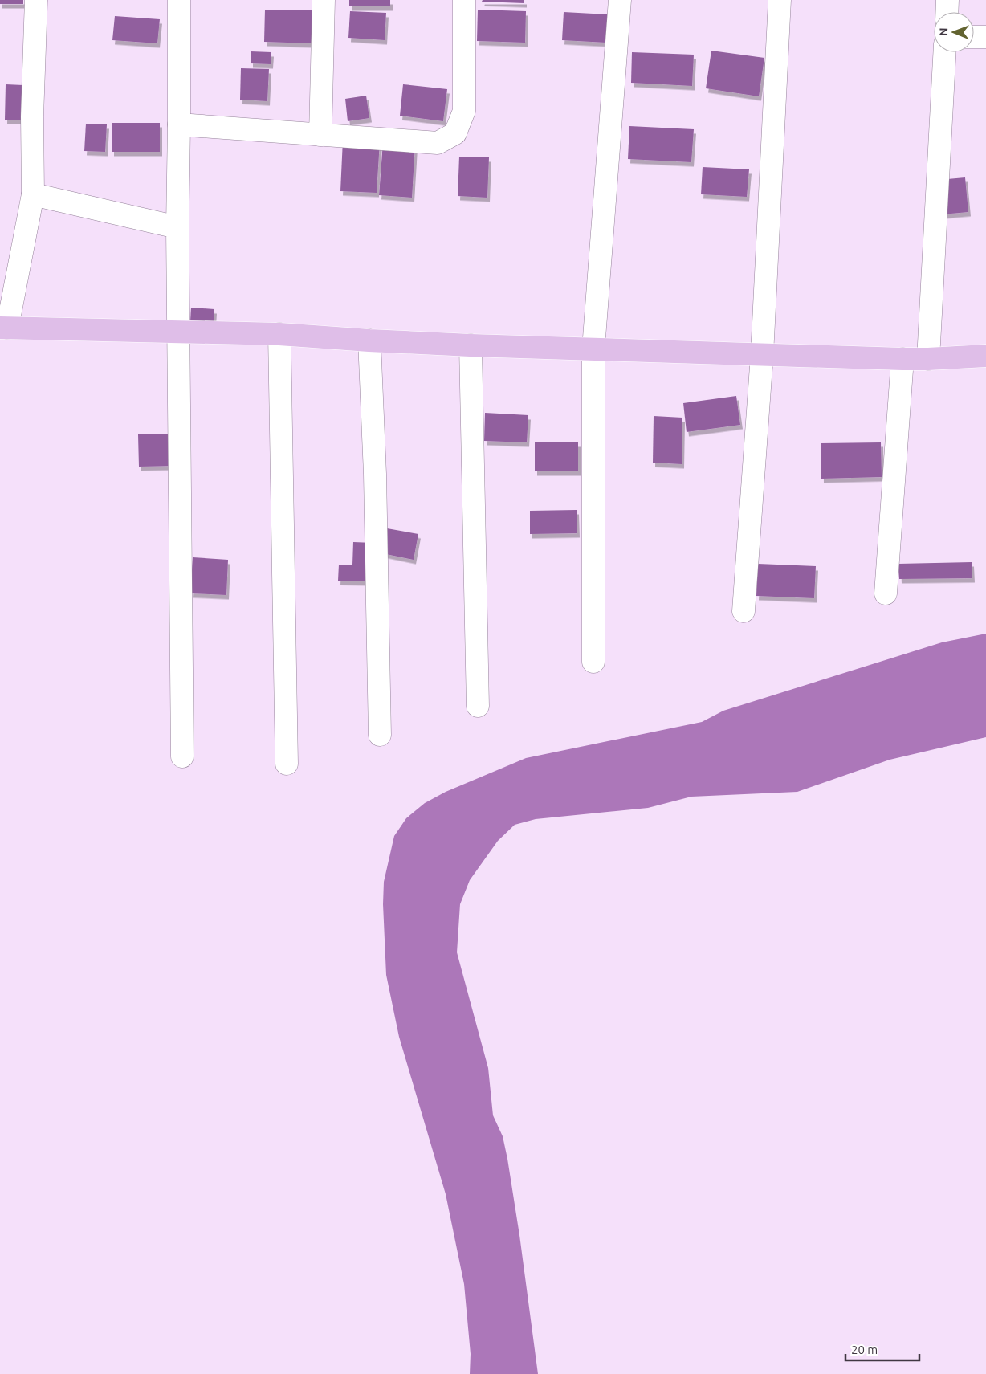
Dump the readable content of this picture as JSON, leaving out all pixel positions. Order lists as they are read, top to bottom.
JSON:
{
  "scale_bar": "20 m",
  "north": "left"
}
